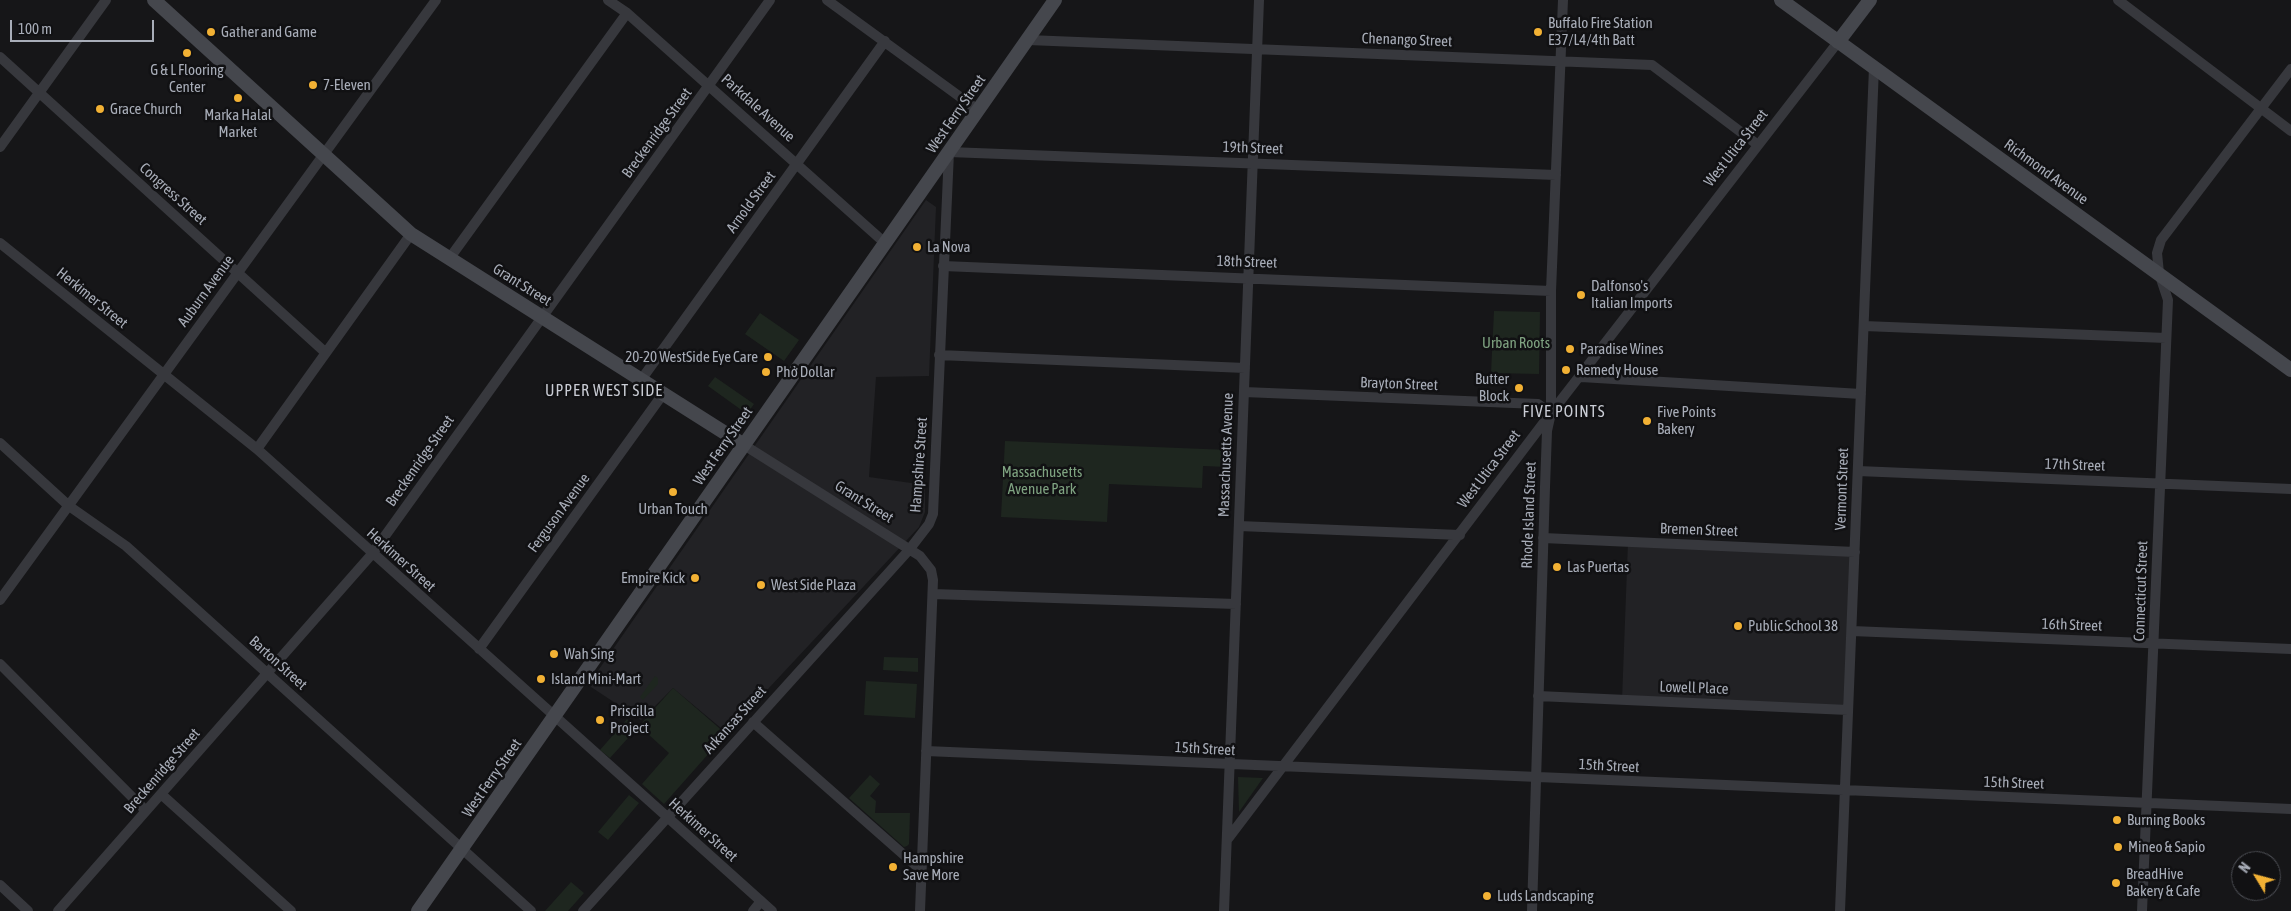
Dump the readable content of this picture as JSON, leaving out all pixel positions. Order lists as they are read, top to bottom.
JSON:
{
  "streets": {
    "street": [
      "Chenango Street",
      "Parkdale Avenue",
      "West Ferry Street",
      "Breckenridge Street",
      "19th Street",
      "West Utica Street",
      "Richmond Avenue",
      "Congress Street",
      "Arnold Street",
      "18th Street",
      "Grant Street",
      "Auburn Avenue",
      "Herkimer Street",
      "Brayton Street",
      "Massachusetts Avenue",
      "Hampshire Street",
      "17th Street",
      "Vermont Street",
      "Ferguson Avenue",
      "Rhode Island Street",
      "Bremen Street",
      "Connecticut Street",
      "16th Street",
      "Barton Street",
      "Lowell Place",
      "Arkansas Street",
      "15th Street"
    ]
  },
  "crossings": [
    ["Chenango Street", "West Ferry Street"],
    ["Chenango Street", "West Utica Street"],
    ["Chenango Street", "Massachusetts Avenue"],
    ["Chenango Street", "Rhode Island Street"],
    ["Parkdale Avenue", "West Ferry Street"],
    ["Parkdale Avenue", "Breckenridge Street"],
    ["Parkdale Avenue", "Arnold Street"],
    ["West Ferry Street", "19th Street"],
    ["West Ferry Street", "Grant Street"],
    ["West Ferry Street", "Herkimer Street"],
    ["West Ferry Street", "Hampshire Street"],
    ["West Ferry Street", "Barton Street"],
    ["Breckenridge Street", "Grant Street"],
    ["Breckenridge Street", "Herkimer Street"],
    ["Breckenridge Street", "Barton Street"],
    ["19th Street", "Massachusetts Avenue"],
    ["19th Street", "Hampshire Street"],
    ["19th Street", "Rhode Island Street"],
    ["West Utica Street", "Richmond Avenue"],
    ["West Utica Street", "Brayton Street"],
    ["West Utica Street", "Massachusetts Avenue"],
    ["West Utica Street", "Rhode Island Street"],
    ["West Utica Street", "15th Street"],
    ["Richmond Avenue", "Vermont Street"],
    ["Richmond Avenue", "Connecticut Street"],
    ["Congress Street", "Auburn Avenue"],
    ["Arnold Street", "Grant Street"],
    ["18th Street", "Massachusetts Avenue"],
    ["18th Street", "Hampshire Street"],
    ["18th Street", "Rhode Island Street"],
    ["Grant Street", "Auburn Avenue"],
    ["Grant Street", "Hampshire Street"],
    ["Grant Street", "Ferguson Avenue"],
    ["Grant Street", "Arkansas Street"],
    ["Auburn Avenue", "Herkimer Street"],
    ["Auburn Avenue", "Barton Street"],
    ["Herkimer Street", "Ferguson Avenue"],
    ["Herkimer Street", "Arkansas Street"],
    ["Brayton Street", "Massachusetts Avenue"],
    ["Brayton Street", "Rhode Island Street"],
    ["Massachusetts Avenue", "15th Street"],
    ["Hampshire Street", "Arkansas Street"],
    ["17th Street", "Vermont Street"],
    ["17th Street", "Connecticut Street"],
    ["Vermont Street", "Bremen Street"],
    ["Vermont Street", "16th Street"],
    ["Vermont Street", "Lowell Place"],
    ["Vermont Street", "15th Street"],
    ["Rhode Island Street", "Bremen Street"],
    ["Rhode Island Street", "Lowell Place"],
    ["Rhode Island Street", "15th Street"],
    ["Connecticut Street", "16th Street"],
    ["Connecticut Street", "15th Street"]
  ],
  "districts": ["UPPER WEST SIDE", "FIVE POINTS"],
  "parks": ["Urban Roots", "Massachusetts Avenue Park"],
  "places": [
    "Gather and Game",
    "Buffalo Fire Station E37/L4/4th Batt",
    "G & L Flooring Center",
    "7-Eleven",
    "Marka Halal Market",
    "Grace Church",
    "La Nova",
    "Dalfonso's Italian Imports",
    "Paradise Wines",
    "20-20 WestSide Eye Care",
    "Remedy House",
    "Phở Dollar",
    "Butter Block",
    "Five Points Bakery",
    "Urban Touch",
    "Las Puertas",
    "Empire Kick",
    "West Side Plaza",
    "Public School 38",
    "Wah Sing",
    "Island Mini-Mart",
    "Priscilla Project",
    "Burning Books",
    "Mineo & Sapio",
    "Hampshire Save More",
    "BreadHive Bakery & Cafe",
    "Luds Landscaping"
  ],
  "scale_bar": "100 m",
  "north": "top left"
}
